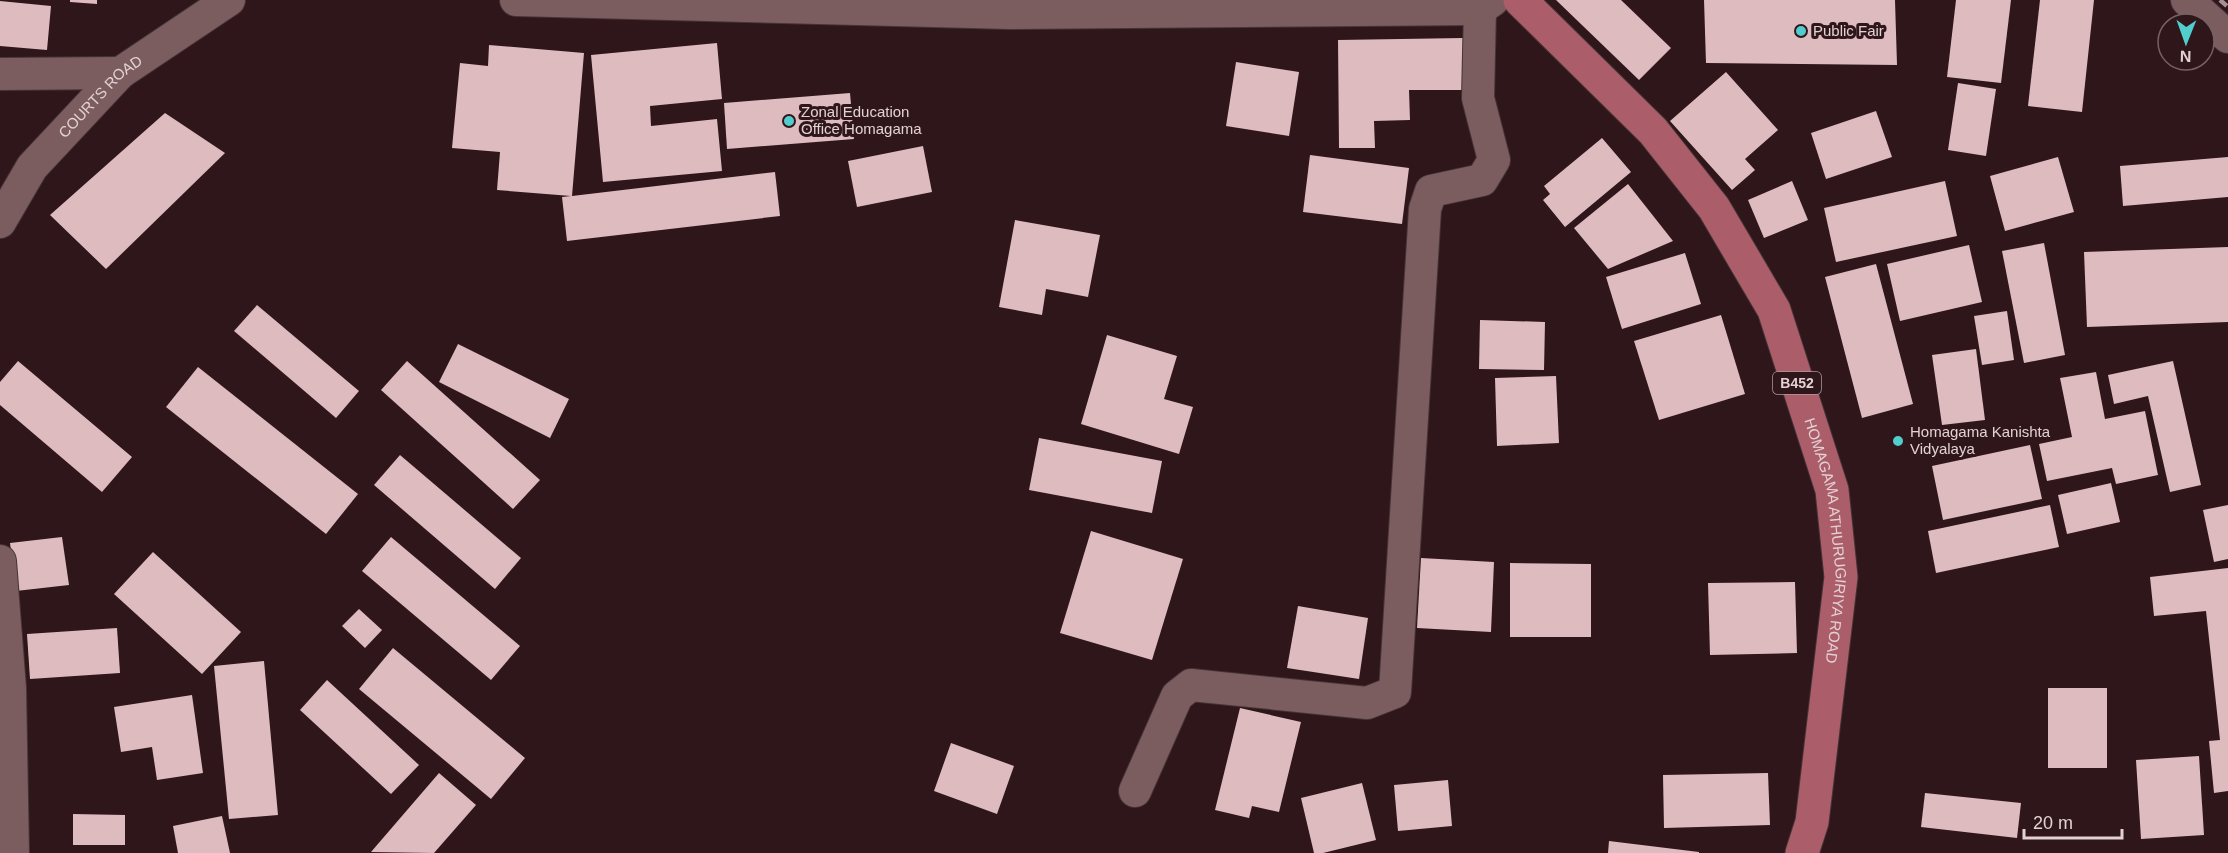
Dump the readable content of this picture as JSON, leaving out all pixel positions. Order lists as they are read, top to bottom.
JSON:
{
  "streets": {
    "main road": ["B452", "HOMAGAMA ATHURUGIRIYA ROAD"],
    "street": ["COURTS ROAD"]
  },
  "places": ["Public Fair", "Zonal Education Office Homagama", "Homagama Kanishta Vidyalaya"],
  "scale_bar": "20 m",
  "north": "bottom"
}
